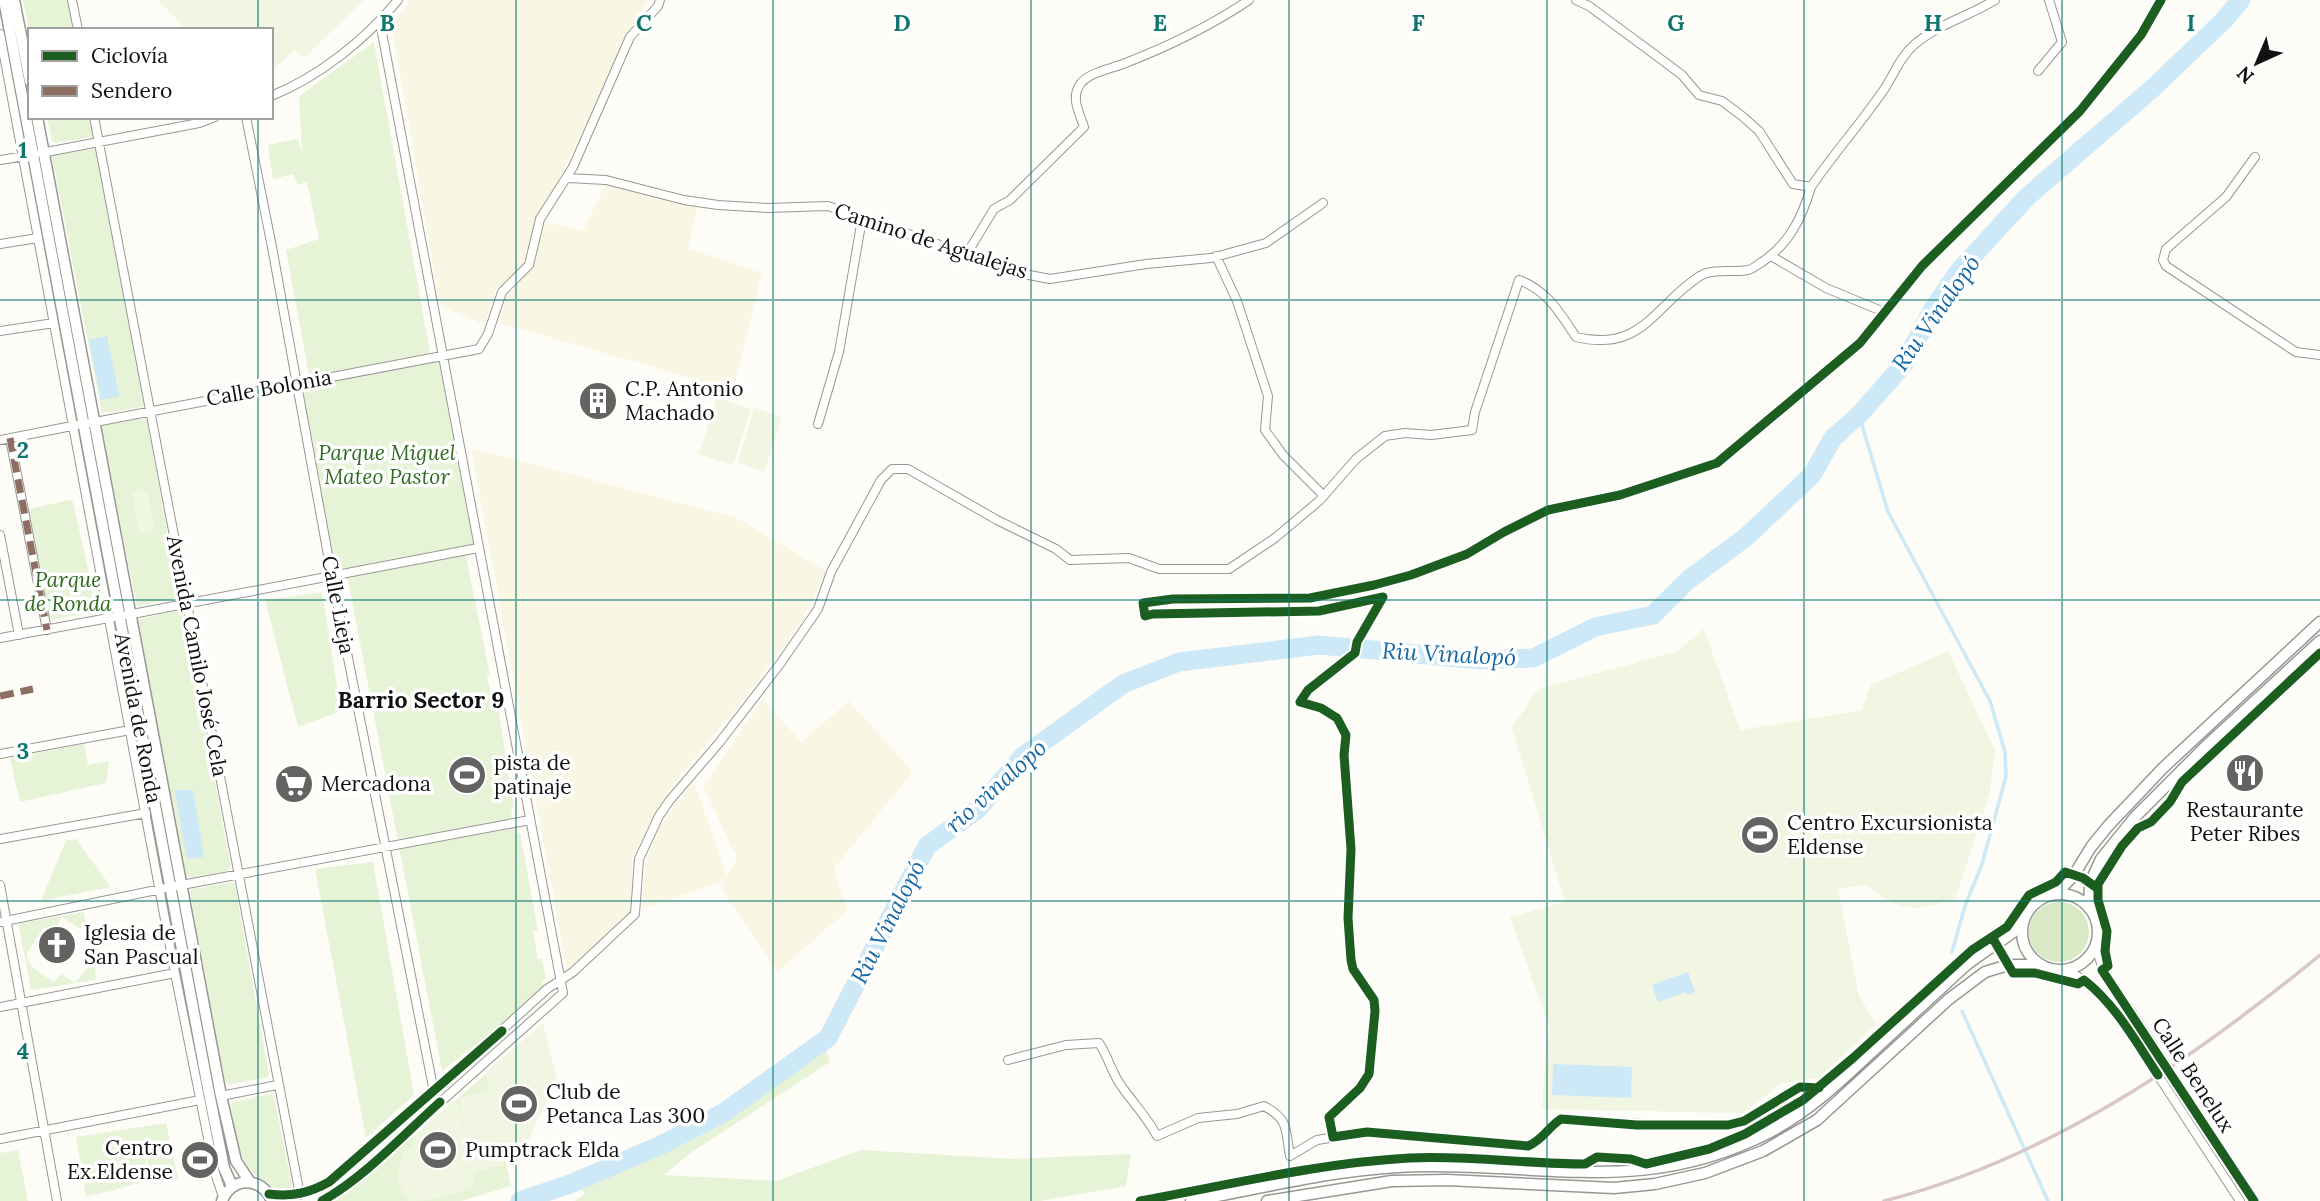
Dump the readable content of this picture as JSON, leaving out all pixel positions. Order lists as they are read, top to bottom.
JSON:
{
  "streets": {
    "street": [
      "Camino de Agualejas",
      "Calle Bolonia",
      "Calle Lieja",
      "Avenida Camilo José Cela",
      "Avenida de Ronda",
      "Calle Benelux"
    ]
  },
  "crossings": [
    ["Camino de Agualejas", "Calle Bolonia"],
    ["Calle Bolonia", "Calle Lieja"],
    ["Calle Bolonia", "Avenida Camilo José Cela"],
    ["Calle Bolonia", "Avenida de Ronda"]
  ],
  "districts": ["Barrio Sector 9"],
  "water": ["Riu Vinalopó", "rio vinalopo"],
  "parks": ["Parque Miguel Mateo Pastor", "Parque de Ronda"],
  "places": {
    "building": ["C.P. Antonio Machado"],
    "restaurant": ["Restaurante Peter Ribes"],
    "sports": [
      "pista de patinaje",
      "Centro Excursionista Eldense",
      "Club de Petanca Las 300",
      "Pumptrack Elda",
      "Centro Ex.Eldense"
    ],
    "supermarket": ["Mercadona"],
    "church": ["Iglesia de San Pascual"]
  },
  "legend": ["Ciclovía", "Sendero"],
  "north": "bottom left",
  "grid": {
    "columns": [
      "B",
      "C",
      "D",
      "E",
      "F",
      "G",
      "H",
      "I"
    ],
    "rows": [
      "1",
      "2",
      "3",
      "4"
    ]
  }
}
